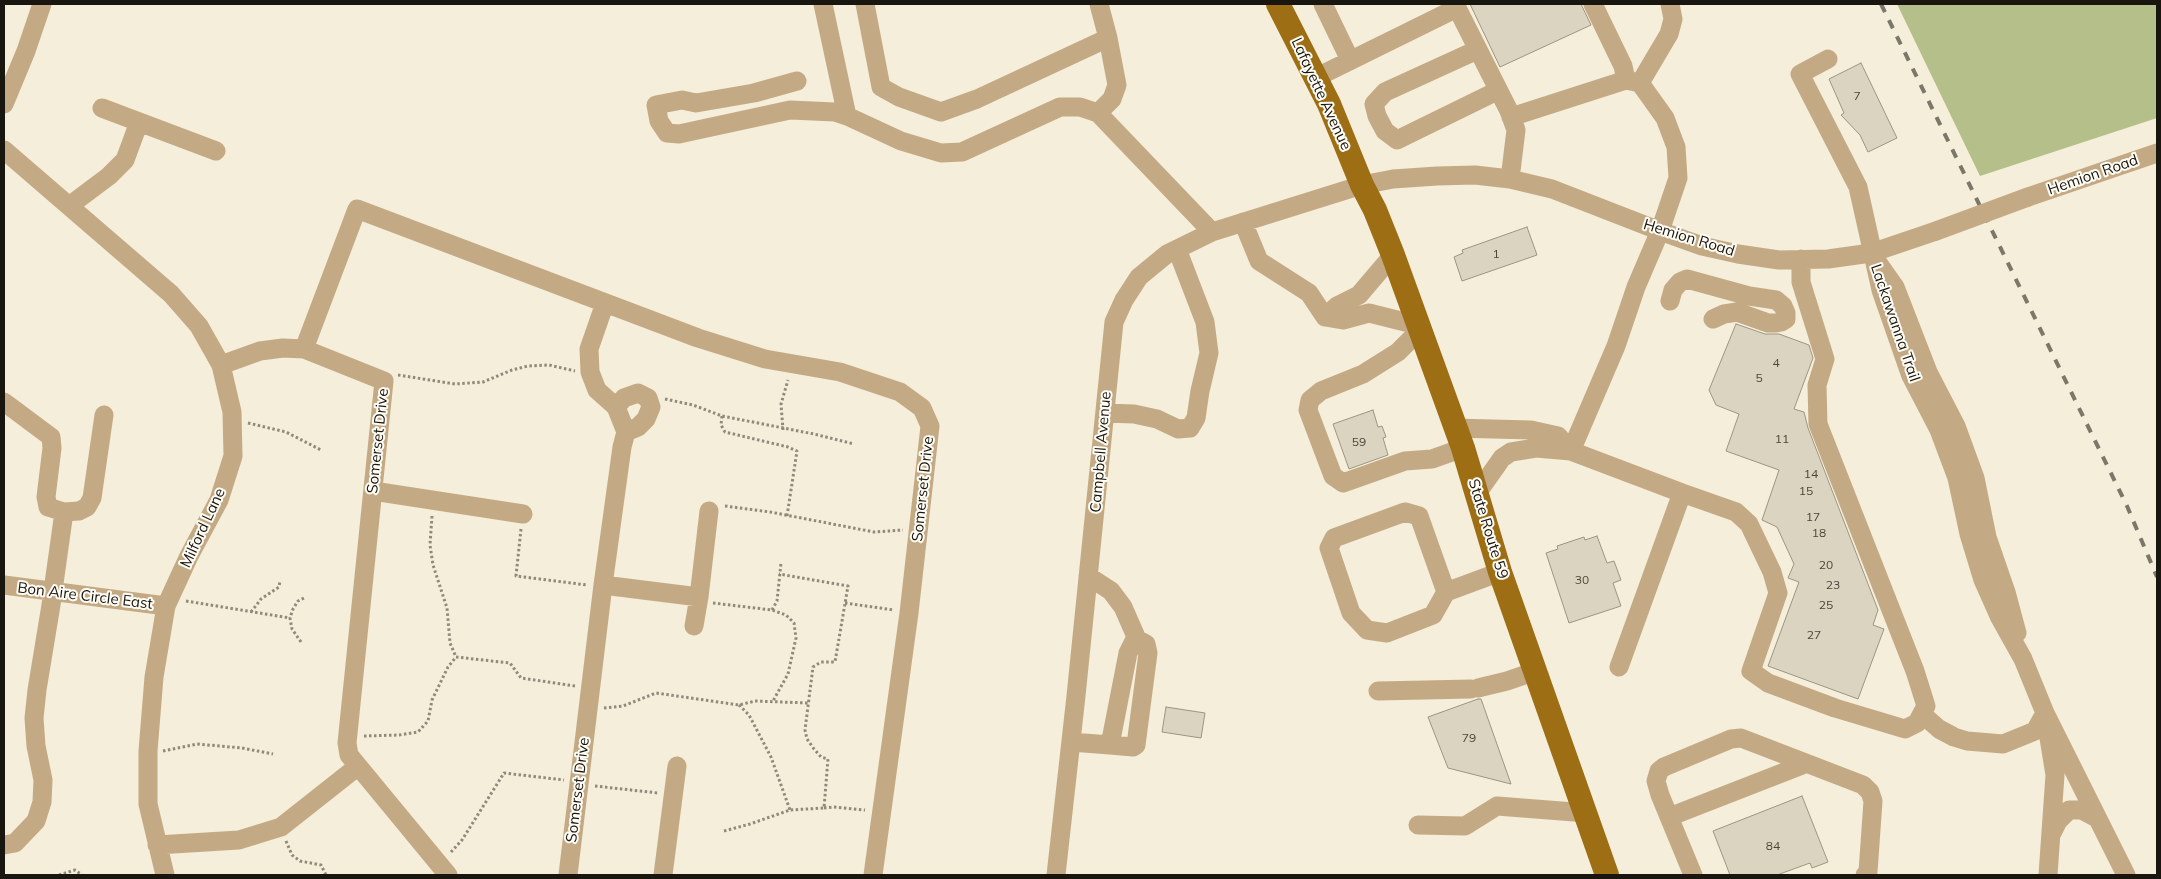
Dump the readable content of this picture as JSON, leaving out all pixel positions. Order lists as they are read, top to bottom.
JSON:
{
  "streets": {
    "main road": ["Lafayette Avenue", "State Route 59"],
    "street": [
      "Hemion Road",
      "Lackawanna Trail",
      "Somerset Drive",
      "Campbell Avenue",
      "Milford Lane",
      "Bon Aire Circle East"
    ]
  },
  "crossings": [
    ["Lafayette Avenue", "Hemion Road"],
    ["Lafayette Avenue", "Campbell Avenue"],
    ["Lafayette Avenue", "State Route 59"],
    ["Hemion Road", "Lackawanna Trail"],
    ["Hemion Road", "Campbell Avenue"],
    ["Hemion Road", "State Route 59"],
    ["Campbell Avenue", "State Route 59"],
    ["Milford Lane", "Bon Aire Circle East"]
  ],
  "house_numbers": [
    "7",
    "1",
    "4",
    "5",
    "11",
    "59",
    "14",
    "15",
    "17",
    "18",
    "20",
    "30",
    "23",
    "25",
    "27",
    "79",
    "84"
  ]
}
